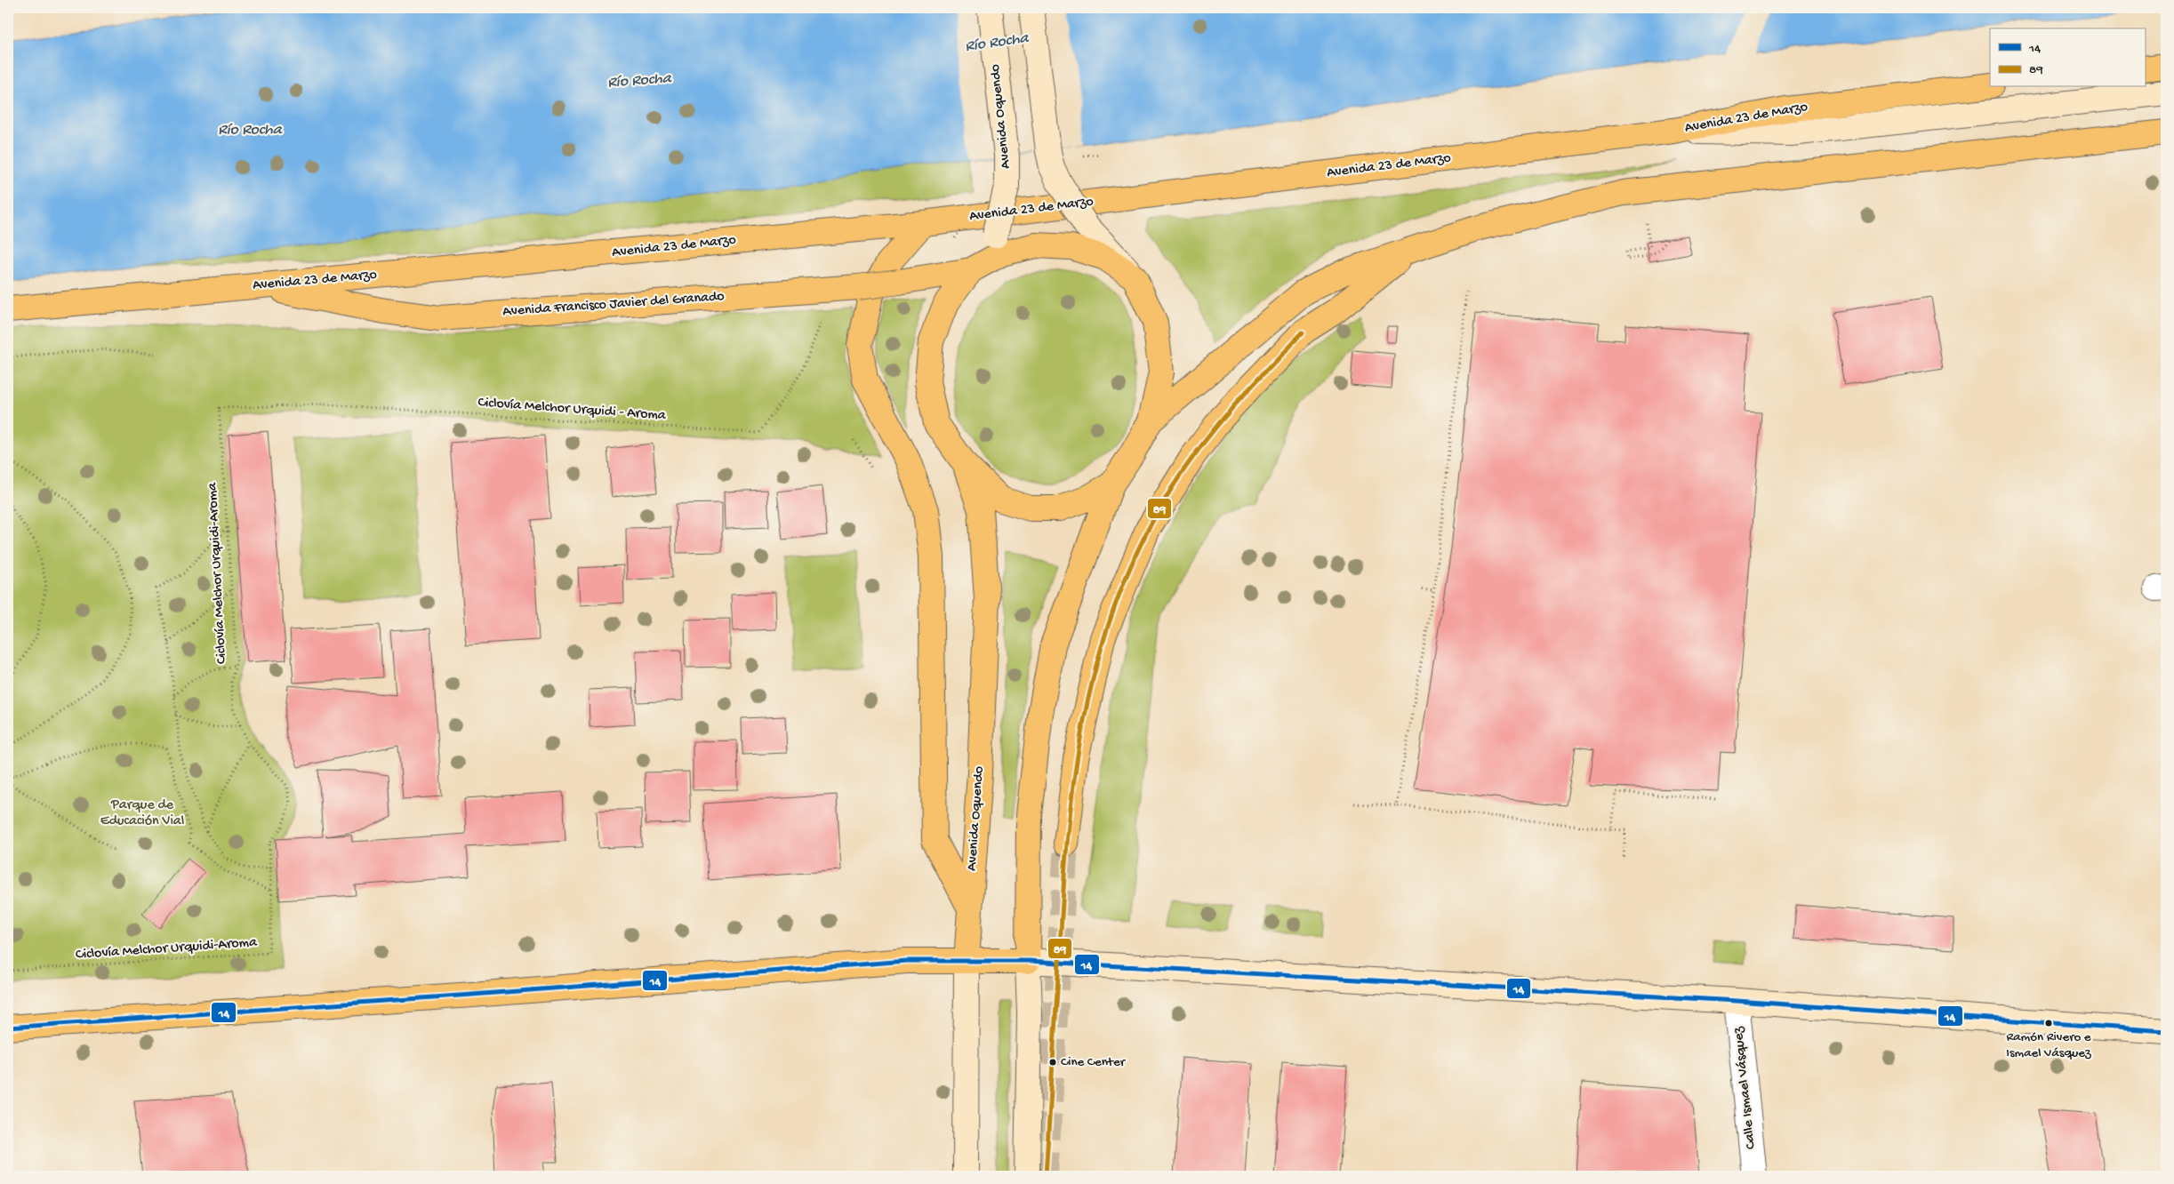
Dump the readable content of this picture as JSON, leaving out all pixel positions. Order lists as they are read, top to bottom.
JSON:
{
  "streets": {
    "main road": ["Avenida Oquendo", "Avenida 23 de Marzo", "Avenida Francisco Javier del Granado"],
    "street": ["Calle Ismael Vásquez"],
    "path": ["Ciclovía Melchor Urquidi - Aroma", "Ciclovía Melchor Urquidi-Aroma"]
  },
  "crossings": [
    ["Avenida Oquendo", "Avenida Francisco Javier del Granado"],
    ["Avenida 23 de Marzo", "Avenida Francisco Javier del Granado"],
    ["Ciclovía Melchor Urquidi - Aroma", "Ciclovía Melchor Urquidi-Aroma"]
  ],
  "water": ["Río Rocha"],
  "parks": ["Parque de Educación Vial"],
  "places": ["Ramón Rivero e Ismael Vásquez", "Cine Center"],
  "lines": ["transit line 89", "transit line 14"],
  "legend": ["14", "89"]
}
